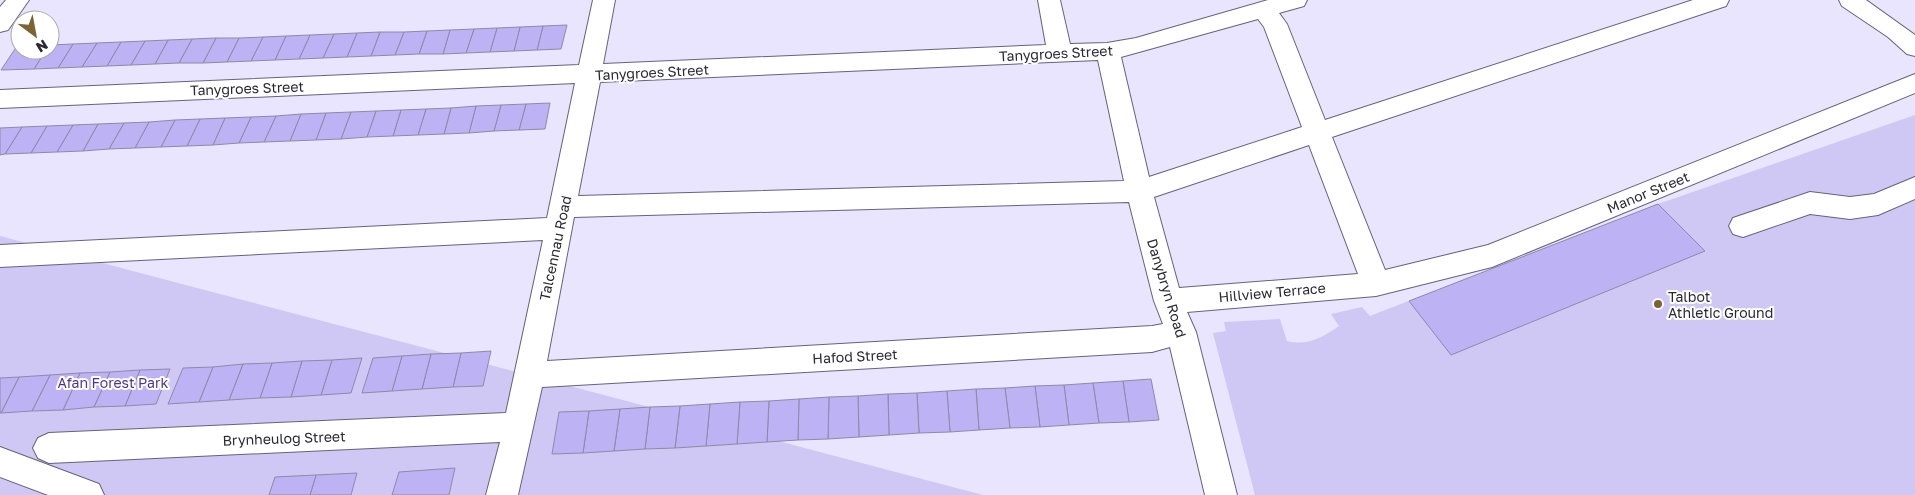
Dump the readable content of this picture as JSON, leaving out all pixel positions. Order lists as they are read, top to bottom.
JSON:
{
  "streets": {
    "main road": [
      "Tanygroes Street",
      "Manor Street",
      "Talcennau Road",
      "Danybryn Road",
      "Hillview Terrace",
      "Hafod Street",
      "Brynheulog Street"
    ]
  },
  "crossings": [
    ["Tanygroes Street", "Talcennau Road"],
    ["Tanygroes Street", "Danybryn Road"],
    ["Manor Street", "Hillview Terrace"],
    ["Talcennau Road", "Hafod Street"],
    ["Talcennau Road", "Brynheulog Street"],
    ["Danybryn Road", "Hillview Terrace"],
    ["Danybryn Road", "Hafod Street"]
  ],
  "parks": ["Afan Forest Park"],
  "places": ["Talbot Athletic Ground"],
  "north": "bottom right"
}
